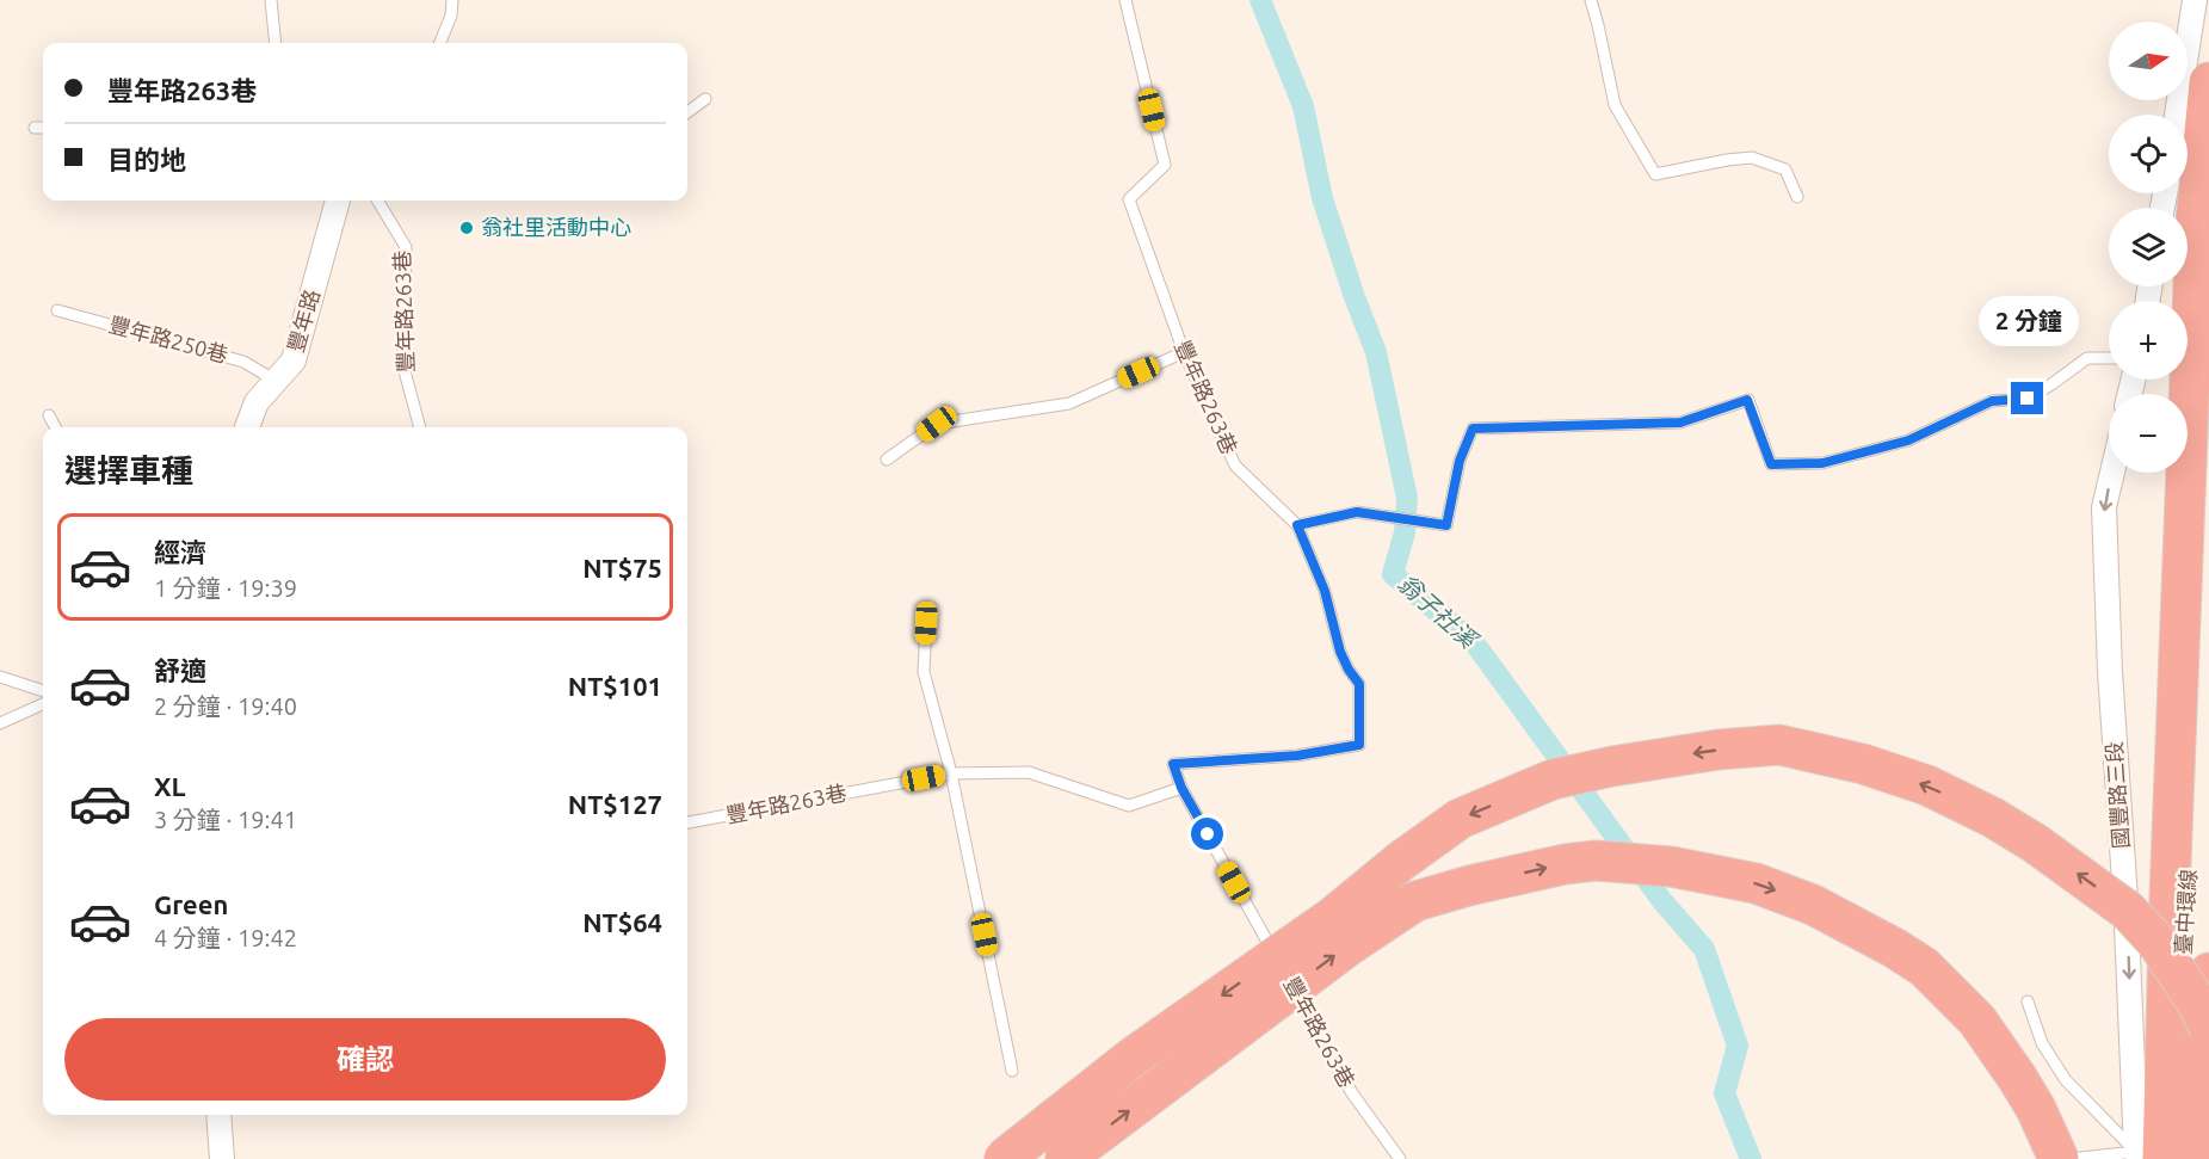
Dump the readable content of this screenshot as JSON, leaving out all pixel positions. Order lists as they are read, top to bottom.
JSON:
{
  "streets": {
    "highway": ["臺中環線"],
    "street": ["豐年路", "國豐路三段"],
    "lane": ["豐年路263巷", "豐年路250巷"]
  },
  "crossings": [
    ["豐年路", "豐年路250巷"],
    ["國豐路三段", "臺中環線"]
  ],
  "one_way": ["國豐路三段"],
  "water": ["翁子社溪"],
  "places": ["翁社里活動中心"],
  "north": "right",
  "page": {
    "map_buttons": ["+", "−"],
    "banner": ["豐年路263巷", "目的地"],
    "bubble": "2 分鐘",
    "heading": "選擇車種",
    "list": [
      {
        "name": "經濟",
        "note": "1 分鐘 · 19:39",
        "value": "NT$75"
      },
      {
        "name": "舒適",
        "note": "2 分鐘 · 19:40",
        "value": "NT$101"
      },
      {
        "name": "XL",
        "note": "3 分鐘 · 19:41",
        "value": "NT$127"
      },
      {
        "name": "Green",
        "note": "4 分鐘 · 19:42",
        "value": "NT$64"
      }
    ],
    "buttons": "確認"
  }
}
